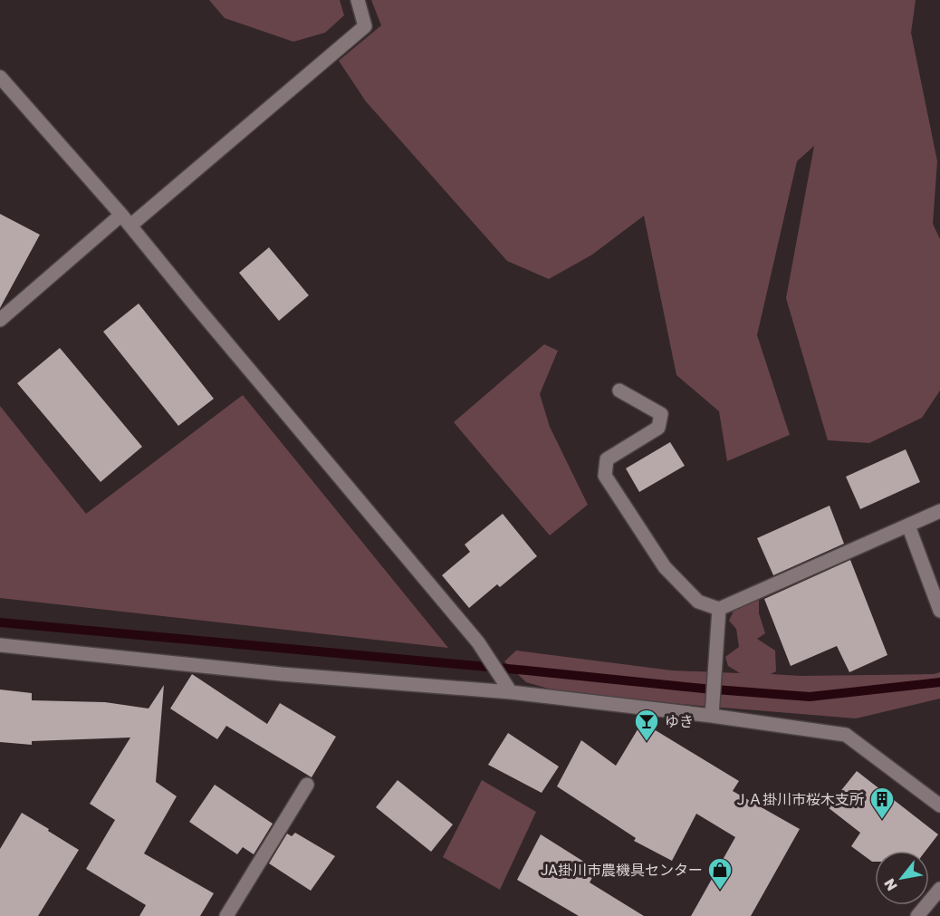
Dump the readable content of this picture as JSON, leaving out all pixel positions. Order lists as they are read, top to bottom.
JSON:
{
  "places": {
    "bar": ["ゆき"],
    "building": ["ＪＡ掛川市桜木支所"],
    "shop": ["JA掛川市農機具センター"]
  },
  "north": "bottom left"
}
